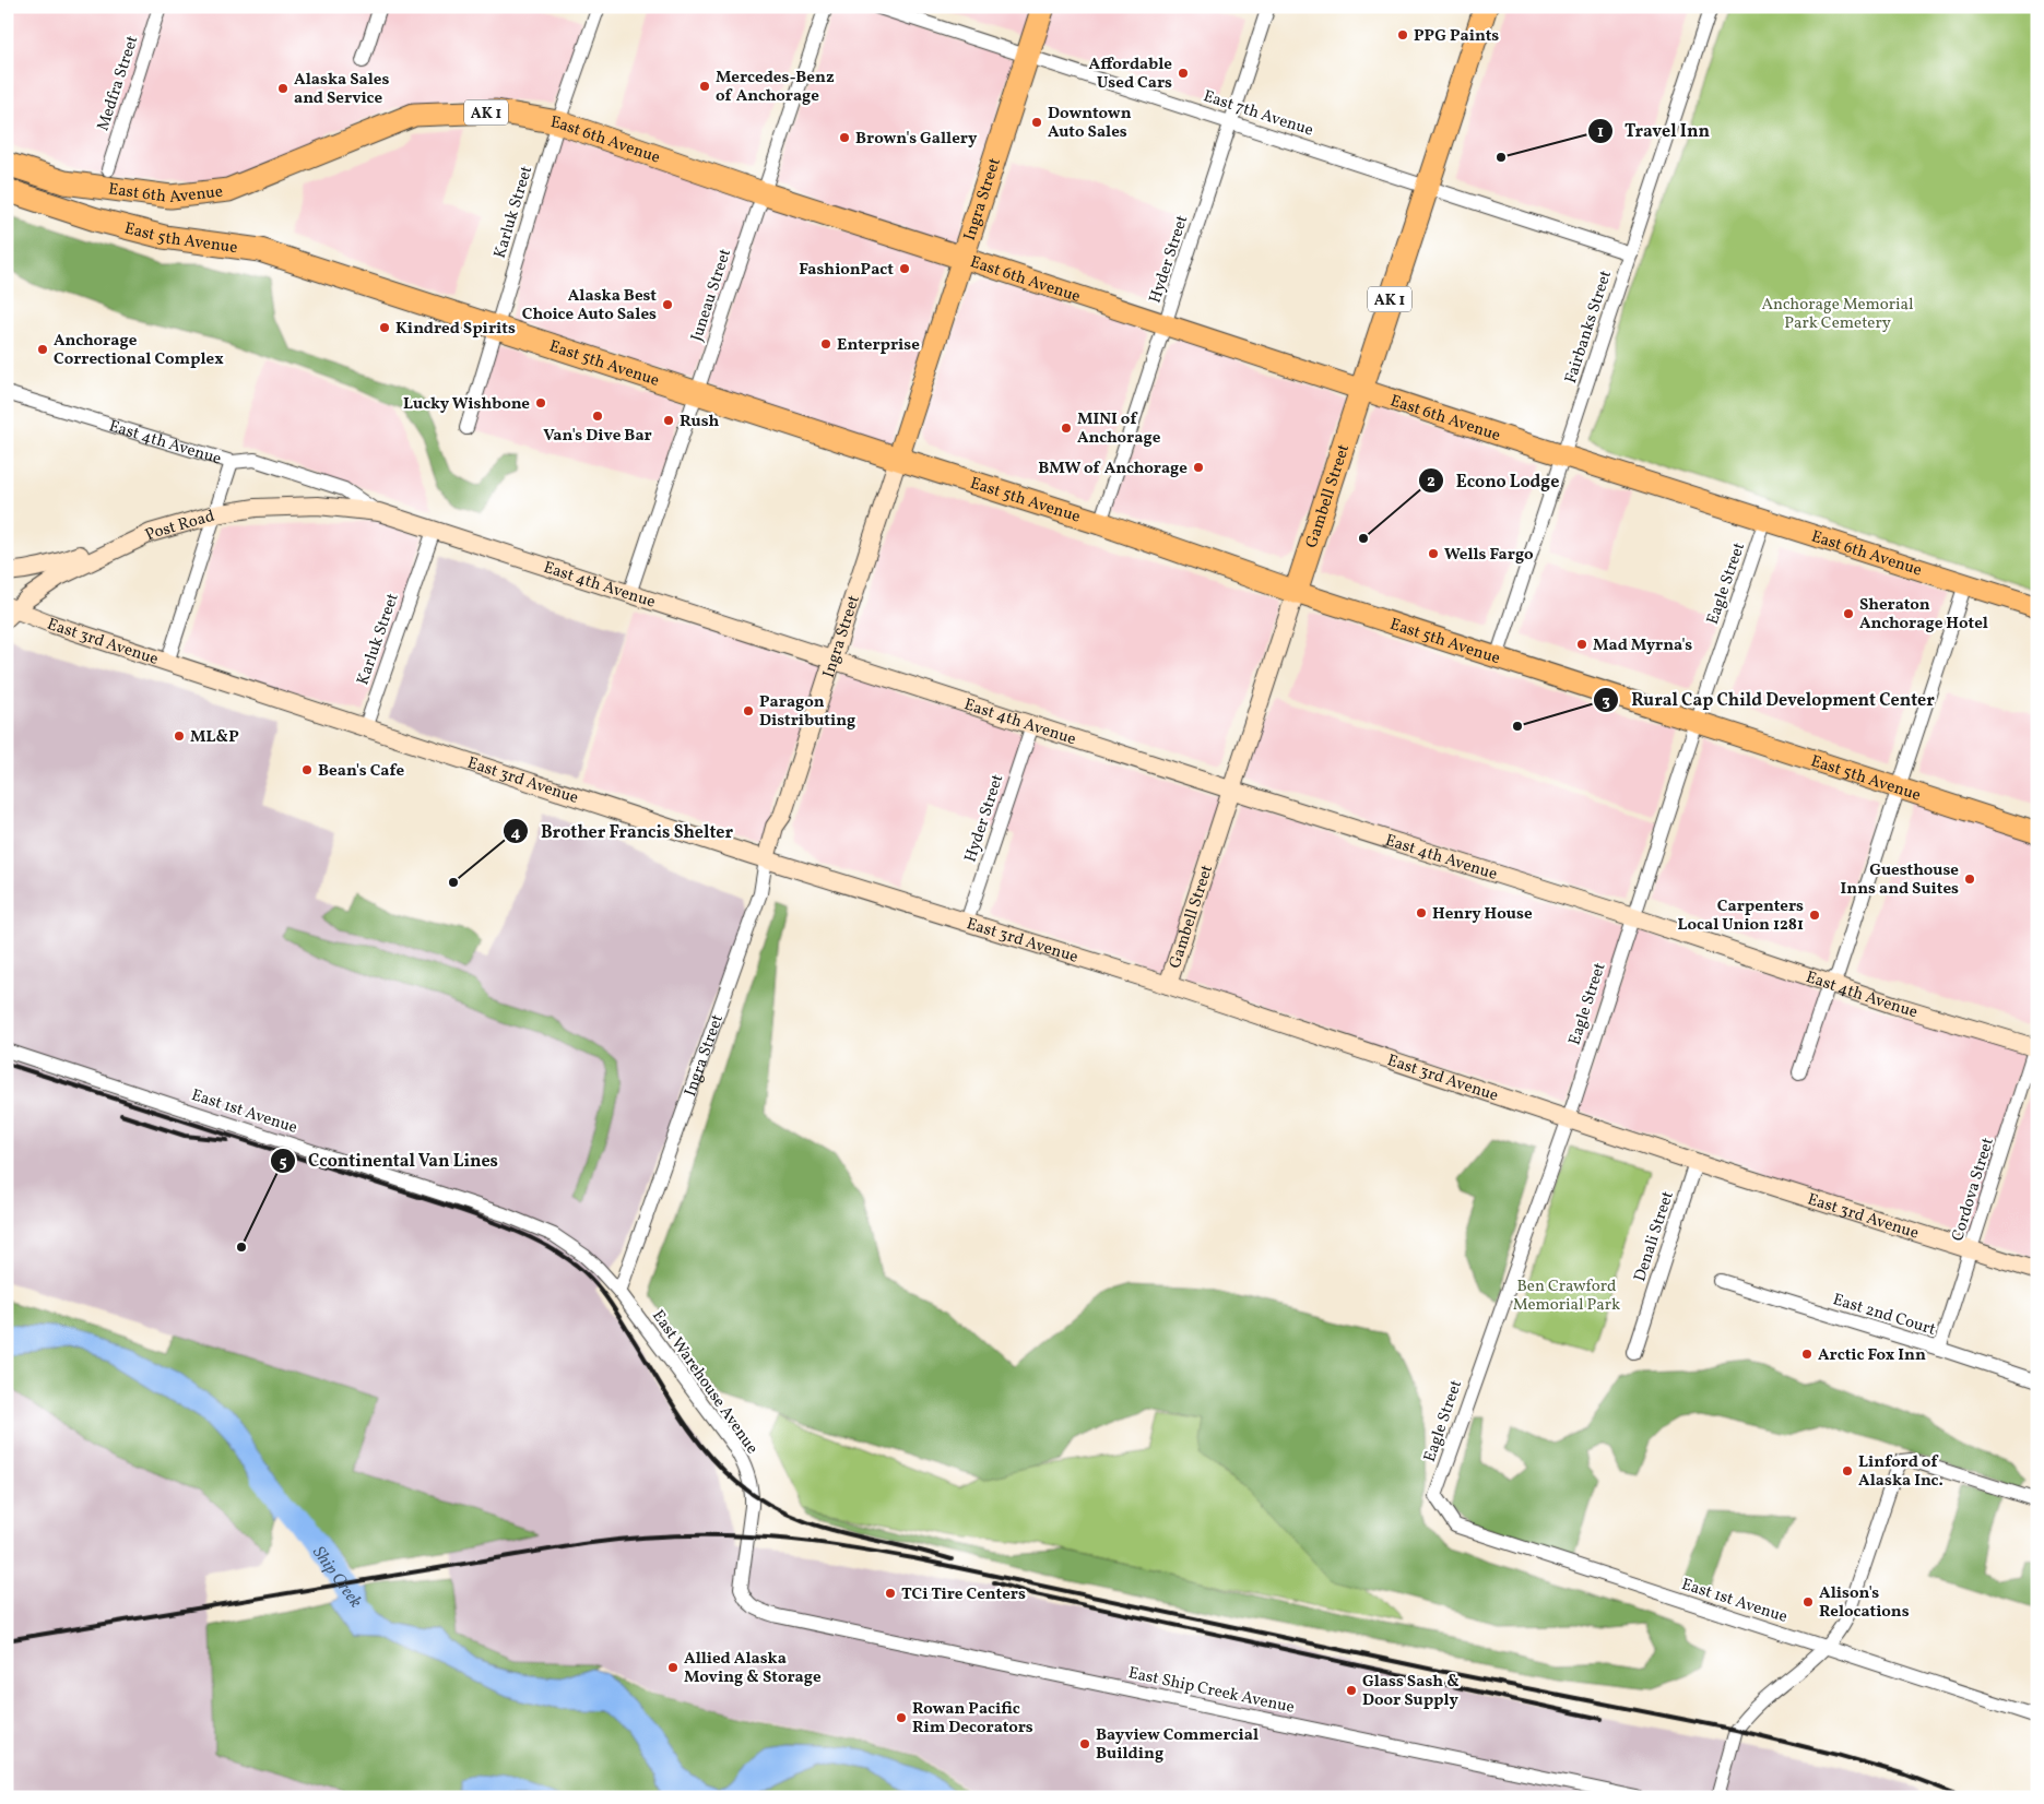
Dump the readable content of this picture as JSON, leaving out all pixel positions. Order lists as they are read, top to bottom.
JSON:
{
  "streets": {
    "highway": [
      "AK 1",
      "East 6th Avenue",
      "Ingra Street",
      "East 5th Avenue",
      "Gambell Street"
    ],
    "main road": ["East 4th Avenue", "Post Road", "East 3rd Avenue"],
    "street": [
      "Medfra Street",
      "East 7th Avenue",
      "Karluk Street",
      "Hyder Street",
      "Juneau Street",
      "Fairbanks Street",
      "Eagle Street",
      "East 1st Avenue",
      "Cordova Street",
      "Denali Street",
      "East 2nd Court",
      "East Warehouse Avenue",
      "East Ship Creek Avenue"
    ]
  },
  "crossings": [
    ["East 7th Avenue", "Ingra Street"],
    ["East 7th Avenue", "Hyder Street"],
    ["East 7th Avenue", "Fairbanks Street"],
    ["East 7th Avenue", "Gambell Street"],
    ["East 6th Avenue", "Ingra Street"],
    ["East 6th Avenue", "Karluk Street"],
    ["East 6th Avenue", "Hyder Street"],
    ["East 6th Avenue", "Juneau Street"],
    ["East 6th Avenue", "Fairbanks Street"],
    ["East 6th Avenue", "Gambell Street"],
    ["East 6th Avenue", "Eagle Street"],
    ["Ingra Street", "East 5th Avenue"],
    ["Ingra Street", "East 4th Avenue"],
    ["Ingra Street", "East 3rd Avenue"],
    ["Ingra Street", "East Warehouse Avenue"],
    ["Karluk Street", "East 5th Avenue"],
    ["Karluk Street", "East 4th Avenue"],
    ["Karluk Street", "East 3rd Avenue"],
    ["East 5th Avenue", "Hyder Street"],
    ["East 5th Avenue", "Juneau Street"],
    ["East 5th Avenue", "Fairbanks Street"],
    ["East 5th Avenue", "Gambell Street"],
    ["East 5th Avenue", "Eagle Street"],
    ["Hyder Street", "East 4th Avenue"],
    ["Hyder Street", "East 3rd Avenue"],
    ["Juneau Street", "East 4th Avenue"],
    ["East 4th Avenue", "Gambell Street"],
    ["East 4th Avenue", "Post Road"],
    ["East 4th Avenue", "Eagle Street"],
    ["East 4th Avenue", "Cordova Street"],
    ["Gambell Street", "East 3rd Avenue"],
    ["Post Road", "East 3rd Avenue"],
    ["Eagle Street", "East 3rd Avenue"],
    ["Eagle Street", "East 1st Avenue"],
    ["East 3rd Avenue", "Cordova Street"],
    ["East 3rd Avenue", "Denali Street"],
    ["East 1st Avenue", "East Warehouse Avenue"],
    ["Cordova Street", "East 2nd Court"],
    ["East Warehouse Avenue", "East Ship Creek Avenue"]
  ],
  "water": ["Ship Creek"],
  "parks": ["Anchorage Memorial Park Cemetery", "Ben Crawford Memorial Park"],
  "places": [
    "PPG Paints",
    "Affordable Used Cars",
    "Mercedes-Benz of Anchorage",
    "Alaska Sales and Service",
    "Downtown Auto Sales",
    "Brown's Gallery",
    "Travel Inn",
    "FashionPact",
    "Alaska Best Choice Auto Sales",
    "Kindred Spirits",
    "Enterprise",
    "Anchorage Correctional Complex",
    "Lucky Wishbone",
    "Van's Dive Bar",
    "Rush",
    "MINI of Anchorage",
    "BMW of Anchorage",
    "Econo Lodge",
    "Wells Fargo",
    "Sheraton Anchorage Hotel",
    "Mad Myrna's",
    "Paragon Distributing",
    "Rural Cap Child Development Center",
    "ML&P",
    "Bean's Cafe",
    "Guesthouse Inns and Suites",
    "Brother Francis Shelter",
    "Henry House",
    "Carpenters Local Union 1281",
    "Ccontinental Van Lines",
    "Arctic Fox Inn",
    "Linford of Alaska Inc.",
    "TCi Tire Centers",
    "Alison's Relocations",
    "Allied Alaska Moving & Storage",
    "Glass Sash & Door Supply",
    "Rowan Pacific Rim Decorators",
    "Bayview Commercial Building"
  ]
}
